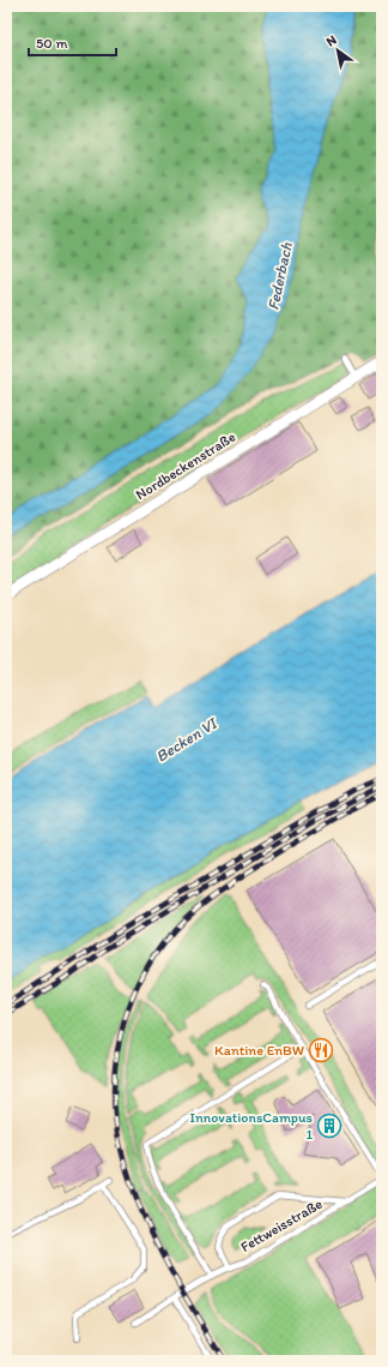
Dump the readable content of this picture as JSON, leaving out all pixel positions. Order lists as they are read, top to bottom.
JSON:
{
  "streets": {
    "street": ["Nordbeckenstraße"],
    "lane": ["Fettweisstraße"]
  },
  "water": ["Federbach", "Becken VI"],
  "places": {
    "restaurant": ["Kantine EnBW"],
    "building": ["InnovationsCampus 1"]
  },
  "scale_bar": "50 m",
  "north": "top left"
}
